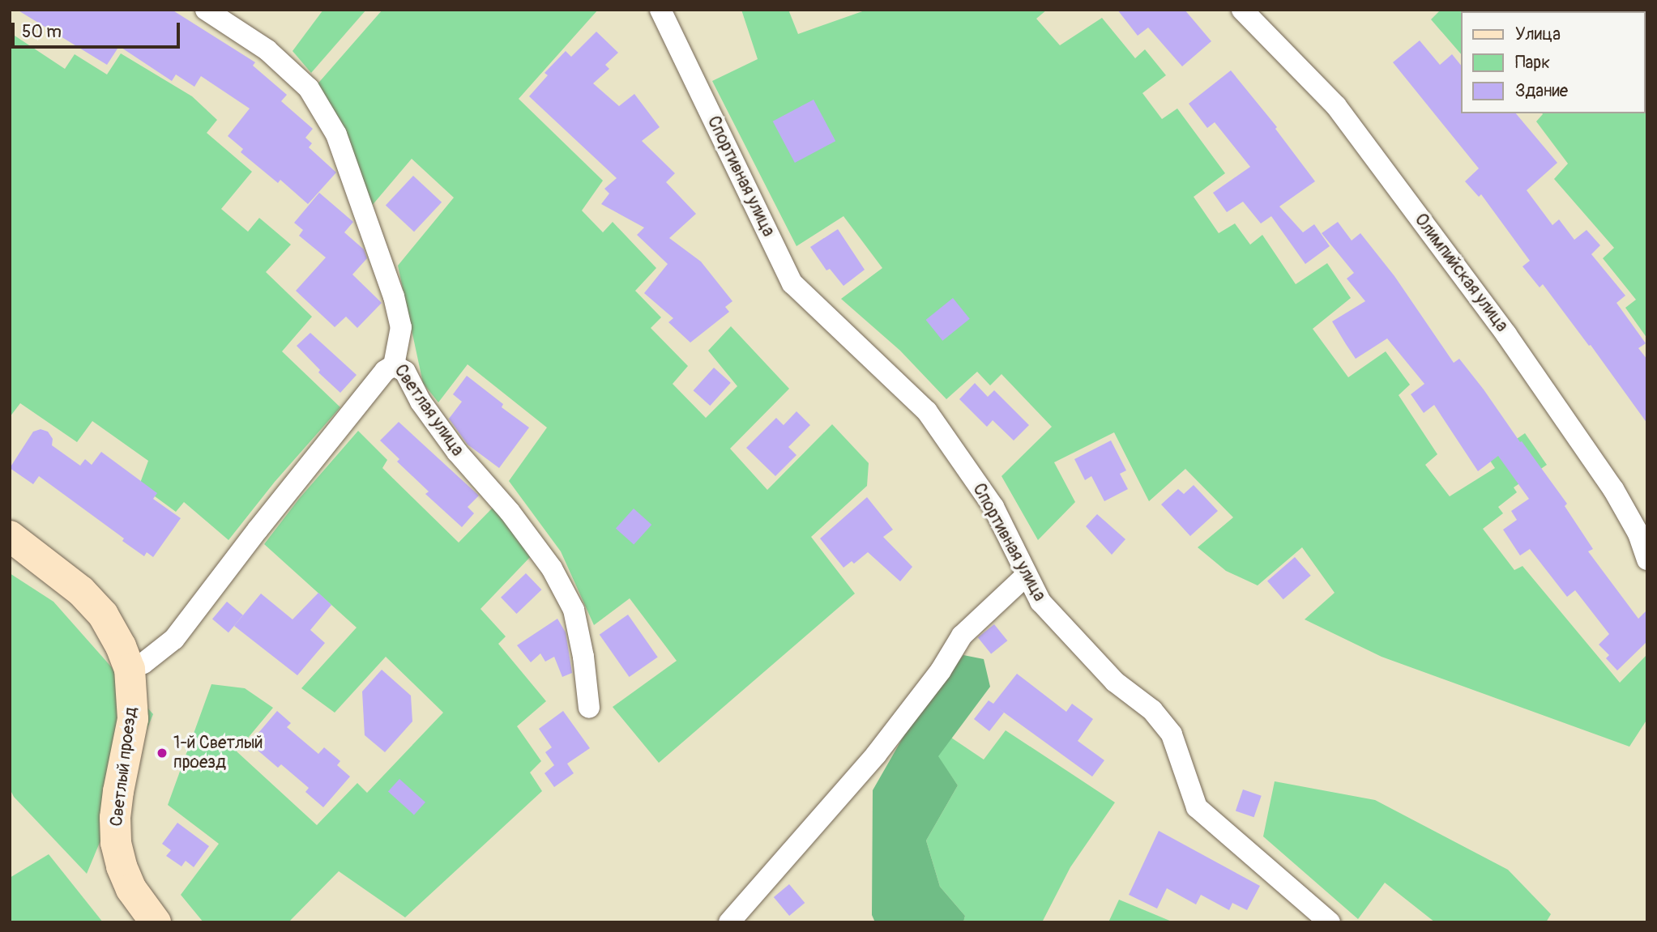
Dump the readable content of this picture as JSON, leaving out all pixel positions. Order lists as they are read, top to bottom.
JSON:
{
  "streets": {
    "street": [
      "Спортивная улица",
      "Олимпийская улица",
      "Светлая улица",
      "Светлый проезд"
    ]
  },
  "places": ["1-й Светлый проезд"],
  "legend": ["Улица", "Парк", "Здание"],
  "scale_bar": "50 m"
}
